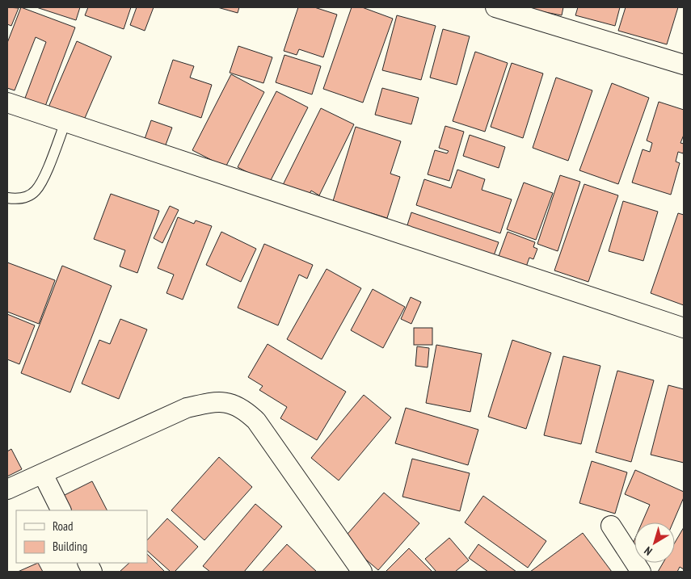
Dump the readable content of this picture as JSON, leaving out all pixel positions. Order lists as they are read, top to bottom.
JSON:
{
  "legend": ["Road", "Building"],
  "north": "bottom left"
}
